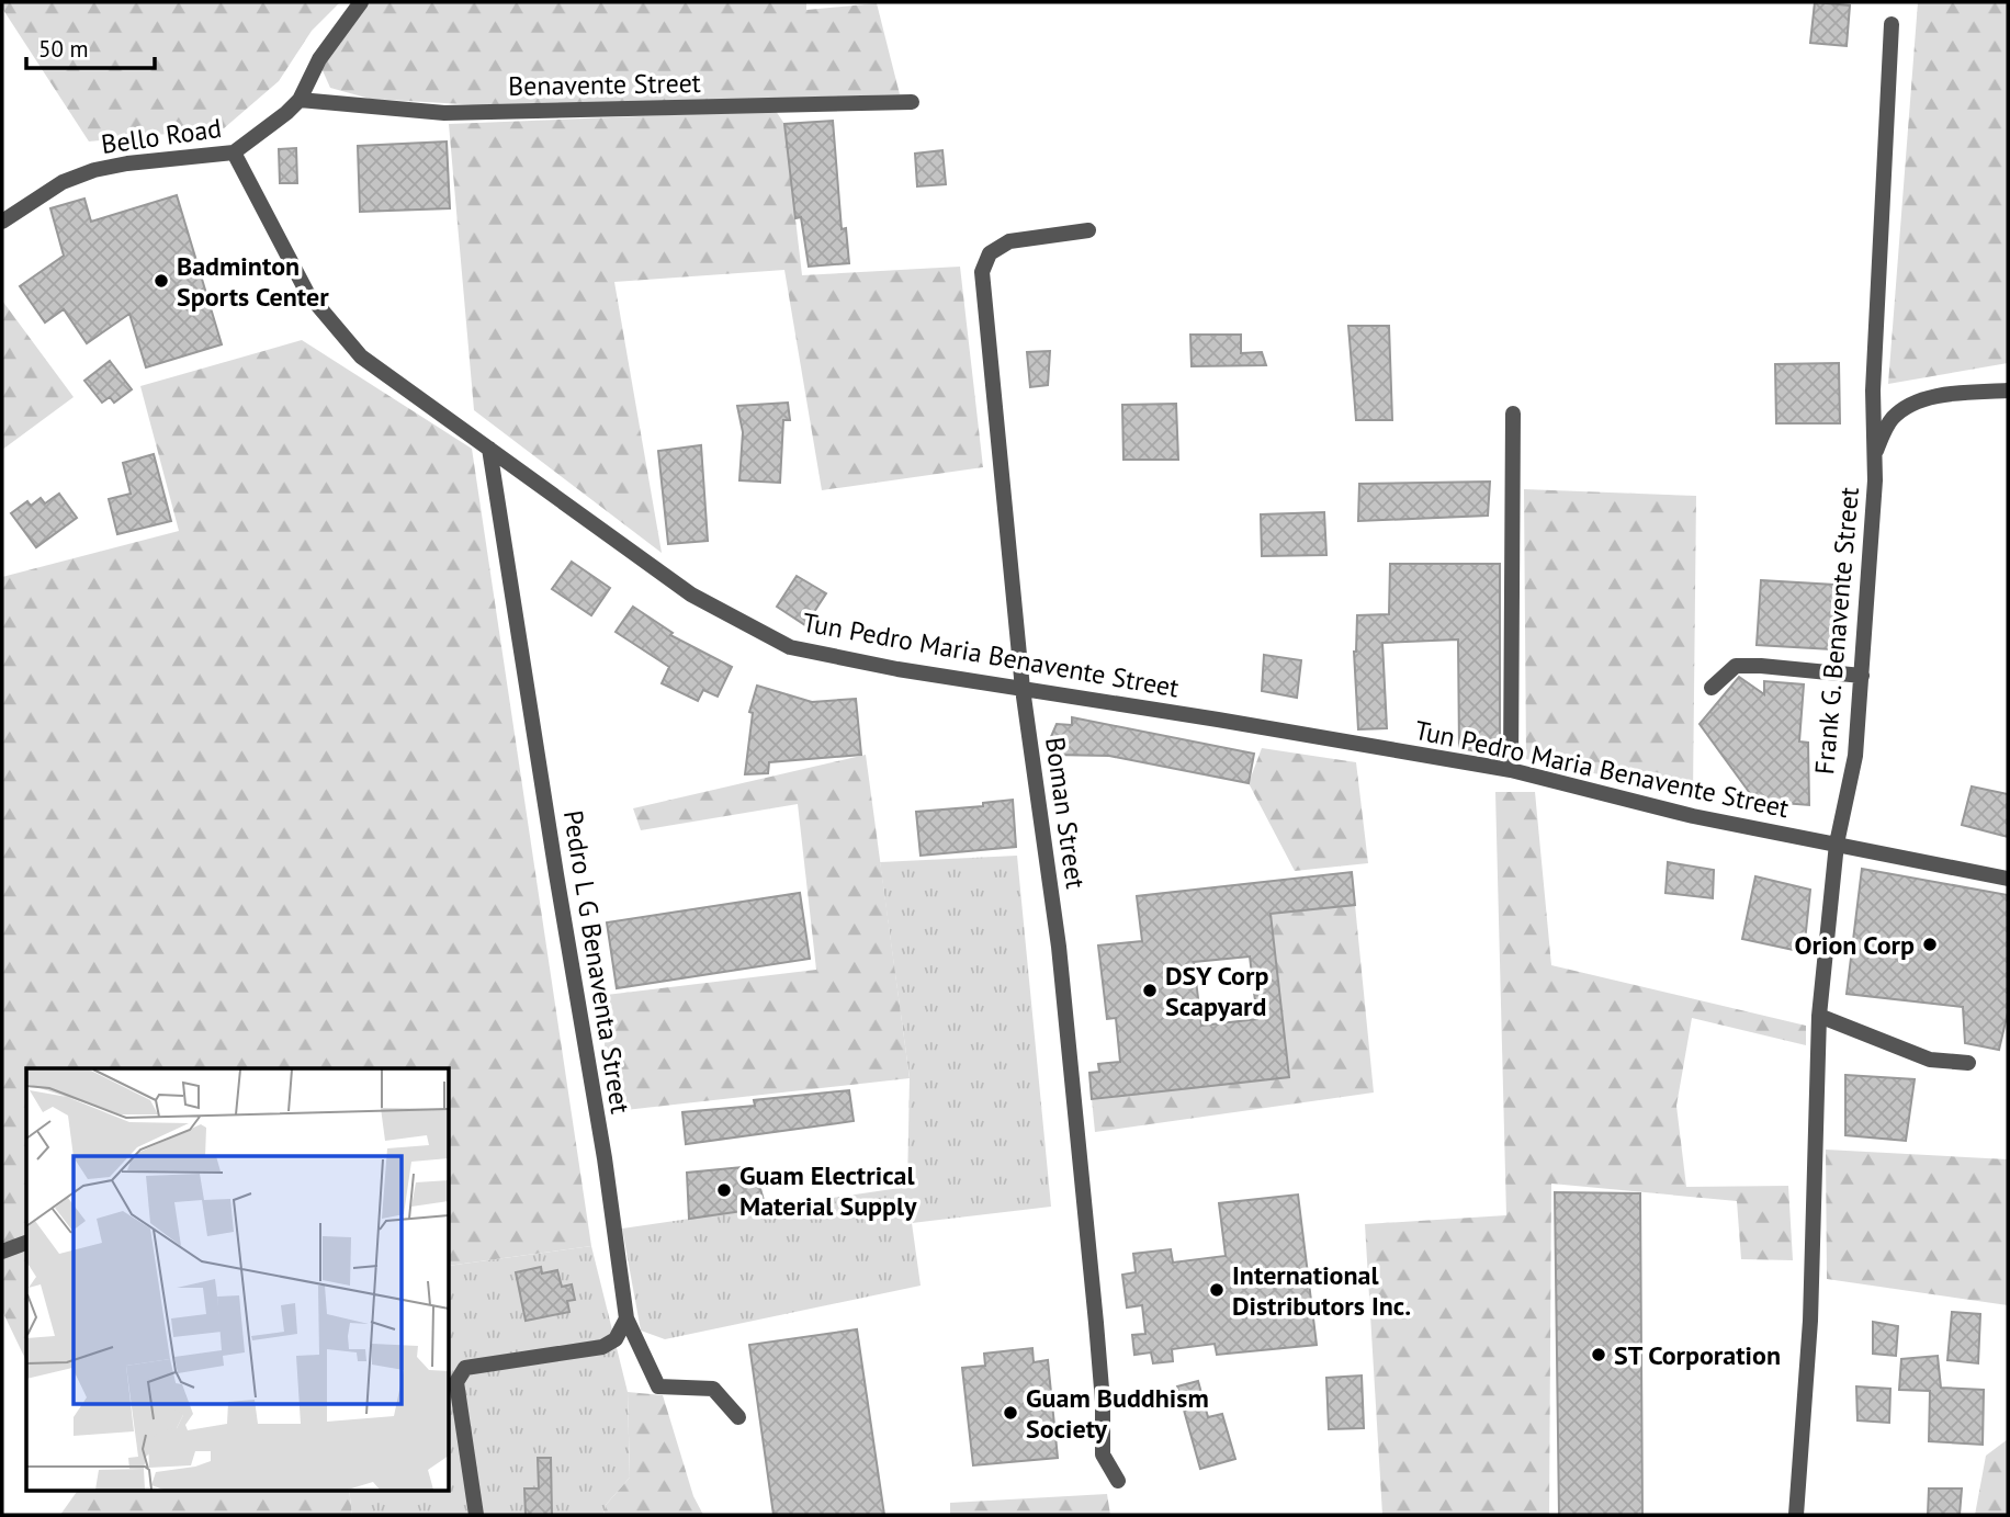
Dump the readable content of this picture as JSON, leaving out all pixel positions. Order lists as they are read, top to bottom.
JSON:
{
  "streets": {
    "street": [
      "Benavente Street",
      "Bello Road",
      "Frank G. Benavente Street",
      "Tun Pedro Maria Benavente Street",
      "Boman Street",
      "Pedro L G Benaventa Street"
    ]
  },
  "crossings": [
    ["Benavente Street", "Bello Road"],
    ["Bello Road", "Tun Pedro Maria Benavente Street"],
    ["Frank G. Benavente Street", "Tun Pedro Maria Benavente Street"],
    ["Tun Pedro Maria Benavente Street", "Boman Street"],
    ["Tun Pedro Maria Benavente Street", "Pedro L G Benaventa Street"]
  ],
  "places": [
    "Badminton Sports Center",
    "Orion Corp",
    "DSY Corp Scapyard",
    "Guam Electrical Material Supply",
    "International Distributors Inc.",
    "ST Corporation",
    "Guam Buddhism Society"
  ],
  "scale_bar": "50 m"
}
